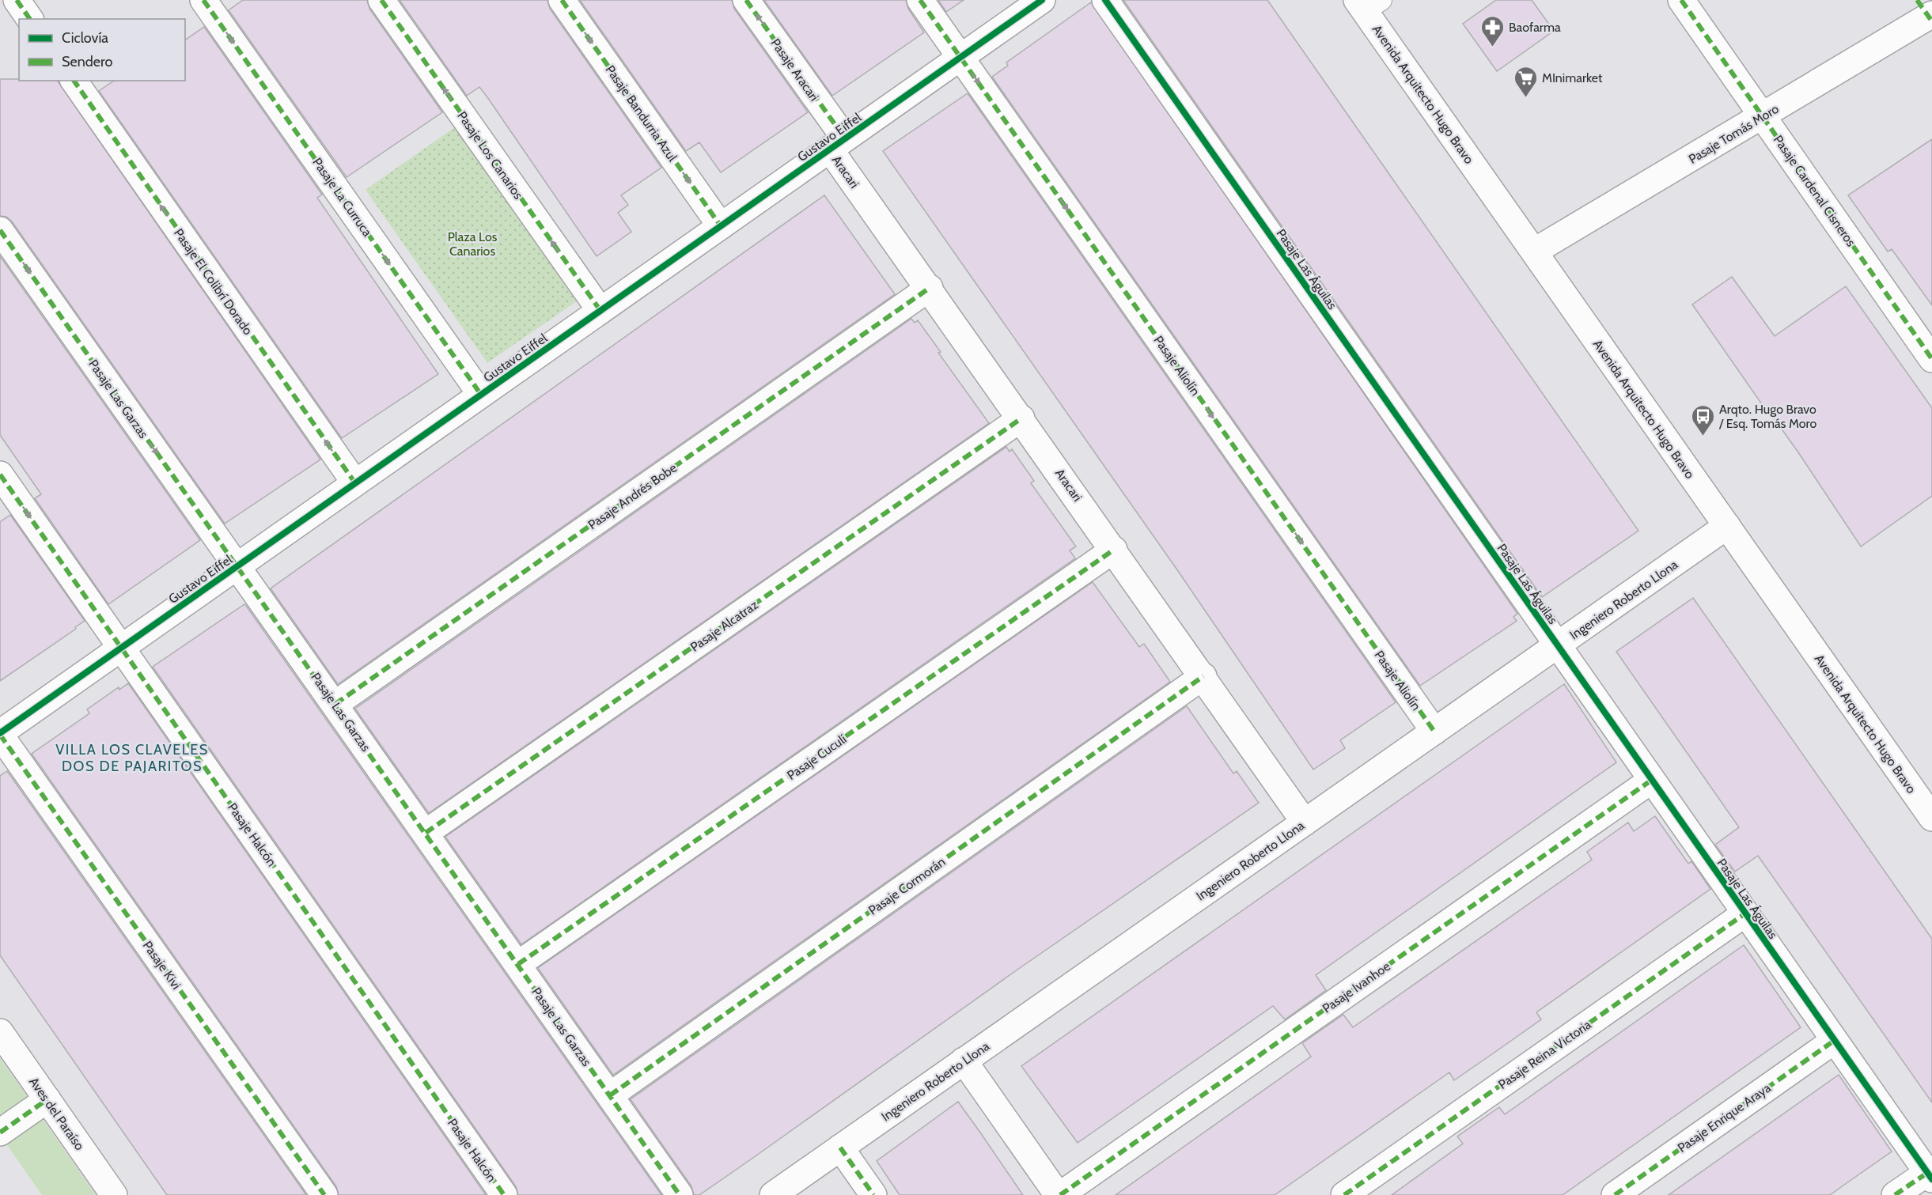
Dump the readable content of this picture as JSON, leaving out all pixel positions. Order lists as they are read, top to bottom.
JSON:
{
  "streets": {
    "street": [
      "Pasaje Aracari",
      "Avenida Arquitecto Hugo Bravo",
      "Pasaje Bandurria Azul",
      "Pasaje Tomás Moro",
      "Gustavo Eiffel",
      "Pasaje Los Canarios",
      "Aracari",
      "Pasaje Cardenal Cisneros",
      "Pasaje La Curruca",
      "Pasaje Las Águilas",
      "Pasaje El Colibrí Dorado",
      "Pasaje Aliolín",
      "Pasaje Las Garzas",
      "Pasaje Andrés Bobe",
      "Ingeniero Roberto Llona",
      "Pasaje Alcatraz",
      "Pasaje Cuculí",
      "Pasaje Halcón",
      "Pasaje Cormorán",
      "Pasaje Kivi",
      "Pasaje Ivanhoe",
      "Pasaje Reina Victoria",
      "Aves del Paraíso",
      "Pasaje Enrique Araya"
    ]
  },
  "crossings": [
    ["Pasaje Aracari", "Gustavo Eiffel"],
    ["Pasaje Aracari", "Aracari"],
    ["Avenida Arquitecto Hugo Bravo", "Pasaje Tomás Moro"],
    ["Avenida Arquitecto Hugo Bravo", "Ingeniero Roberto Llona"],
    ["Pasaje Bandurria Azul", "Gustavo Eiffel"],
    ["Pasaje Tomás Moro", "Pasaje Cardenal Cisneros"],
    ["Gustavo Eiffel", "Pasaje Los Canarios"],
    ["Gustavo Eiffel", "Aracari"],
    ["Gustavo Eiffel", "Pasaje La Curruca"],
    ["Gustavo Eiffel", "Pasaje El Colibrí Dorado"],
    ["Gustavo Eiffel", "Pasaje Aliolín"],
    ["Gustavo Eiffel", "Pasaje Las Garzas"],
    ["Gustavo Eiffel", "Pasaje Halcón"],
    ["Gustavo Eiffel", "Pasaje Kivi"],
    ["Aracari", "Pasaje Andrés Bobe"],
    ["Aracari", "Ingeniero Roberto Llona"],
    ["Aracari", "Pasaje Alcatraz"],
    ["Aracari", "Pasaje Cuculí"],
    ["Aracari", "Pasaje Cormorán"],
    ["Pasaje Las Águilas", "Ingeniero Roberto Llona"],
    ["Pasaje Las Águilas", "Pasaje Ivanhoe"],
    ["Pasaje Las Águilas", "Pasaje Reina Victoria"],
    ["Pasaje Las Águilas", "Pasaje Enrique Araya"],
    ["Pasaje Aliolín", "Ingeniero Roberto Llona"],
    ["Pasaje Las Garzas", "Pasaje Andrés Bobe"],
    ["Pasaje Las Garzas", "Pasaje Alcatraz"],
    ["Pasaje Las Garzas", "Pasaje Cuculí"],
    ["Pasaje Las Garzas", "Pasaje Cormorán"]
  ],
  "one_way": [
    "Pasaje Aracari",
    "Pasaje Bandurria Azul",
    "Pasaje Los Canarios",
    "Pasaje La Curruca",
    "Pasaje El Colibrí Dorado",
    "Pasaje Aliolín"
  ],
  "districts": ["VILLA LOS CLAVELES DOS DE PAJARITOS"],
  "parks": ["Plaza Los Canarios"],
  "places": {
    "pharmacy": ["Baofarma"],
    "supermarket": ["MInimarket"],
    "bus stop": ["Arqto. Hugo Bravo / Esq. Tomás Moro"]
  },
  "legend": ["Ciclovía", "Sendero"]
}
